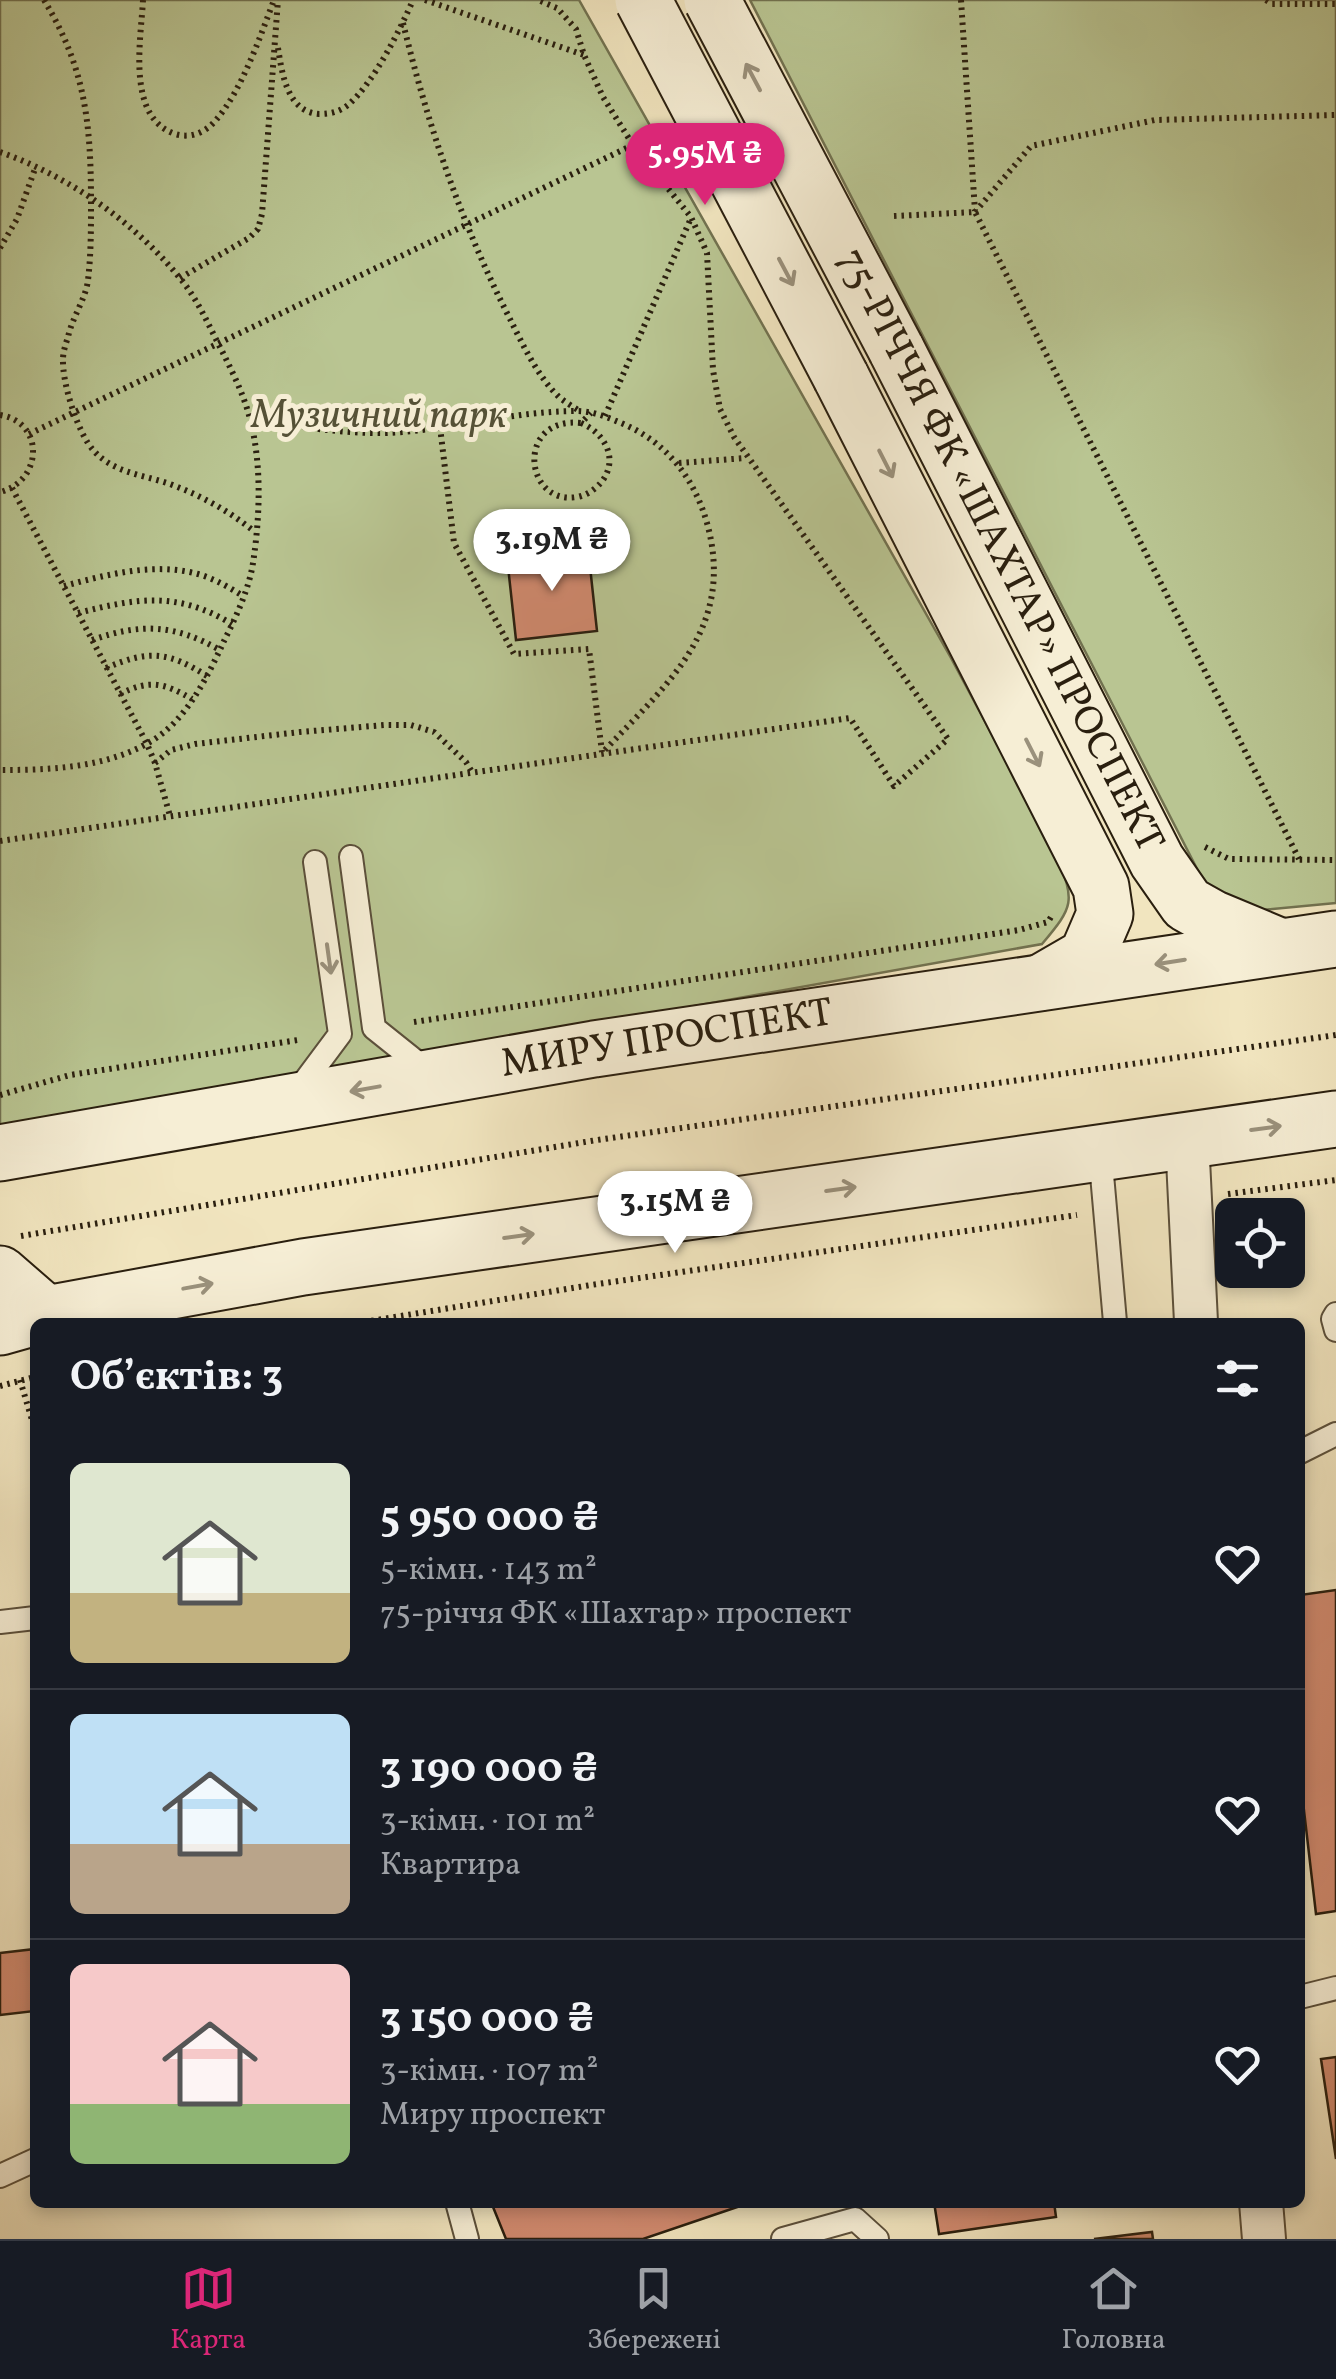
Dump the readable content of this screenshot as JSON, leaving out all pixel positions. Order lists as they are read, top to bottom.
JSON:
{
  "streets": {
    "main road": ["75-РІЧЧЯ ФК «ШАХТАР» ПРОСПЕКТ", "МИРУ ПРОСПЕКТ"]
  },
  "crossings": [
    ["75-РІЧЧЯ ФК «ШАХТАР» ПРОСПЕКТ", "МИРУ ПРОСПЕКТ"]
  ],
  "parks": ["Музичний парк"],
  "page": {
    "price": ["5.95M ₴", "3.19M ₴", "3.15M ₴"],
    "heading": "Об’єктів: 3",
    "list": [
      {
        "name": "5 950 000 ₴",
        "note": "5-кімн. · 143 m² · 75-річчя ФК «Шахтар» проспект"
      },
      {
        "name": "3 190 000 ₴",
        "note": "3-кімн. · 101 m² · Квартира"
      },
      {
        "name": "3 150 000 ₴",
        "note": "3-кімн. · 107 m² · Миру проспект"
      }
    ],
    "tabs": ["Карта", "Збережені", "Головна"]
  }
}
